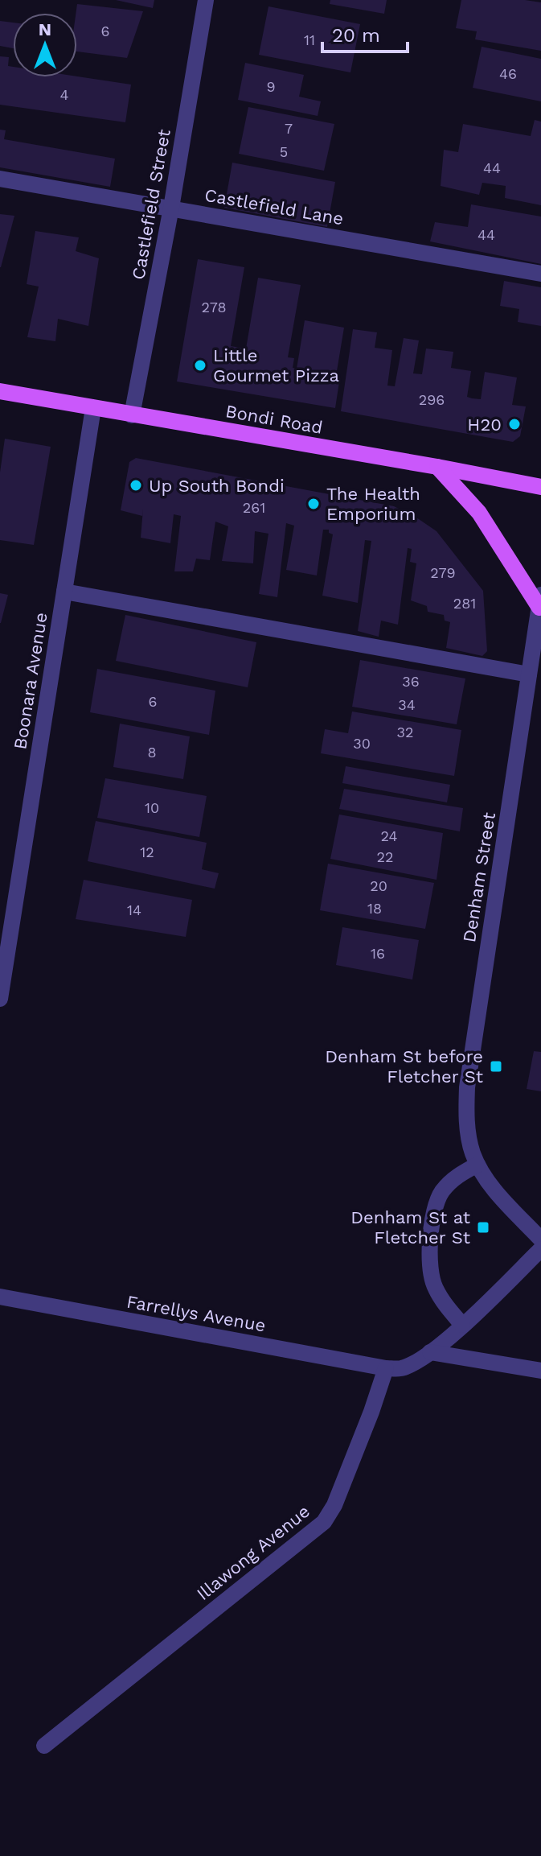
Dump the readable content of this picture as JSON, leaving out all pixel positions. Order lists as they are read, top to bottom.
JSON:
{
  "streets": {
    "main road": ["Bondi Road"],
    "street": [
      "Castlefield Street",
      "Castlefield Lane",
      "Boonara Avenue",
      "Denham Street",
      "Farrellys Avenue",
      "Illawong Avenue"
    ]
  },
  "crossings": [
    ["Castlefield Street", "Castlefield Lane"],
    ["Castlefield Street", "Bondi Road"],
    ["Bondi Road", "Boonara Avenue"],
    ["Farrellys Avenue", "Illawong Avenue"]
  ],
  "places": {
    "other": [
      "Little Gourmet Pizza",
      "H20",
      "Up South Bondi",
      "The Health Emporium"
    ],
    "transit": ["Denham St before Fletcher St", "Denham St at Fletcher St"]
  },
  "house_numbers": [
    "6",
    "11",
    "46",
    "9",
    "4",
    "7",
    "5",
    "44",
    "44",
    "278",
    "296",
    "261",
    "279",
    "281",
    "36",
    "6",
    "34",
    "32",
    "30",
    "8",
    "10",
    "24",
    "12",
    "22",
    "20",
    "18",
    "14",
    "16"
  ],
  "scale_bar": "20 m",
  "north": "top"
}
